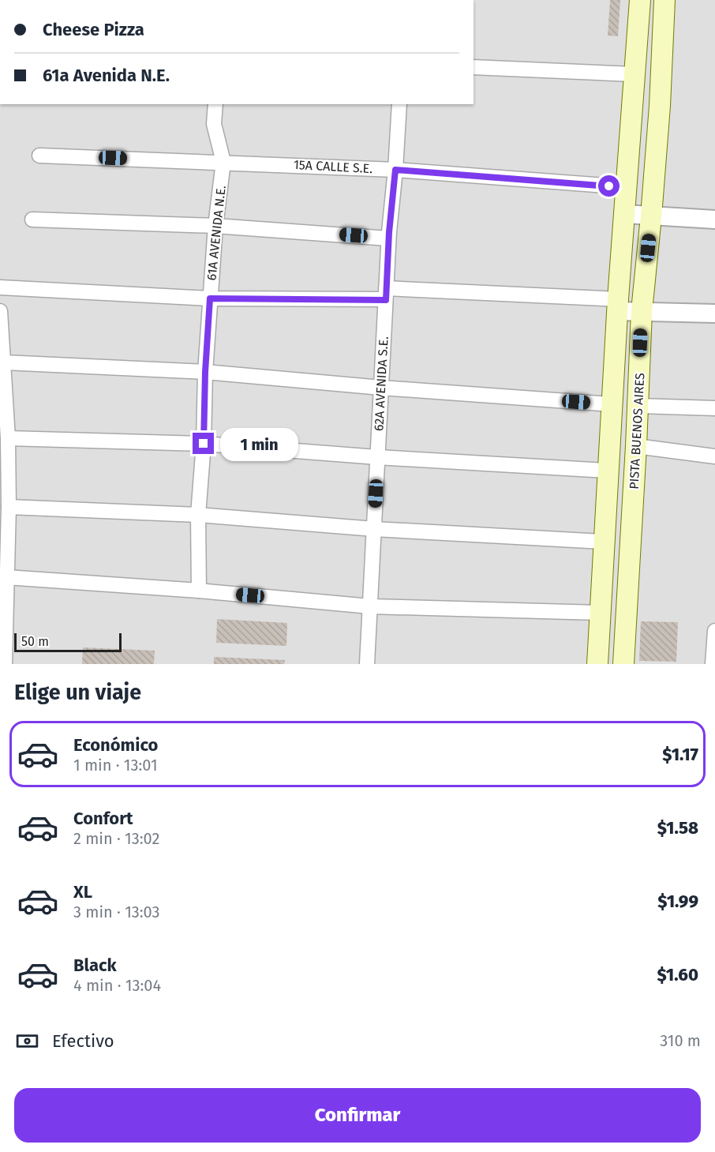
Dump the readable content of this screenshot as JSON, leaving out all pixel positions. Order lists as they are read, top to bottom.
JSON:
{
  "streets": {
    "main road": ["PISTA BUENOS AIRES"],
    "street": ["15A CALLE S.E.", "61A AVENIDA N.E.", "62A AVENIDA S.E."]
  },
  "crossings": [
    ["15A CALLE S.E.", "61A AVENIDA N.E."],
    ["15A CALLE S.E.", "62A AVENIDA S.E."],
    ["15A CALLE S.E.", "PISTA BUENOS AIRES"]
  ],
  "scale_bar": "50 m",
  "page": {
    "banner": ["Cheese Pizza", "61a Avenida N.E."],
    "bubble": "1 min",
    "scale": "50 m",
    "heading": "Elige un viaje",
    "list": [
      {
        "name": "Económico",
        "note": "1 min · 13:01",
        "value": "$1.17"
      },
      {
        "name": "Confort",
        "note": "2 min · 13:02",
        "value": "$1.58"
      },
      {
        "name": "XL",
        "note": "3 min · 13:03",
        "value": "$1.99"
      },
      {
        "name": "Black",
        "note": "4 min · 13:04",
        "value": "$1.60"
      }
    ],
    "pay": ["Efectivo", "310 m"],
    "buttons": "Confirmar"
  }
}
